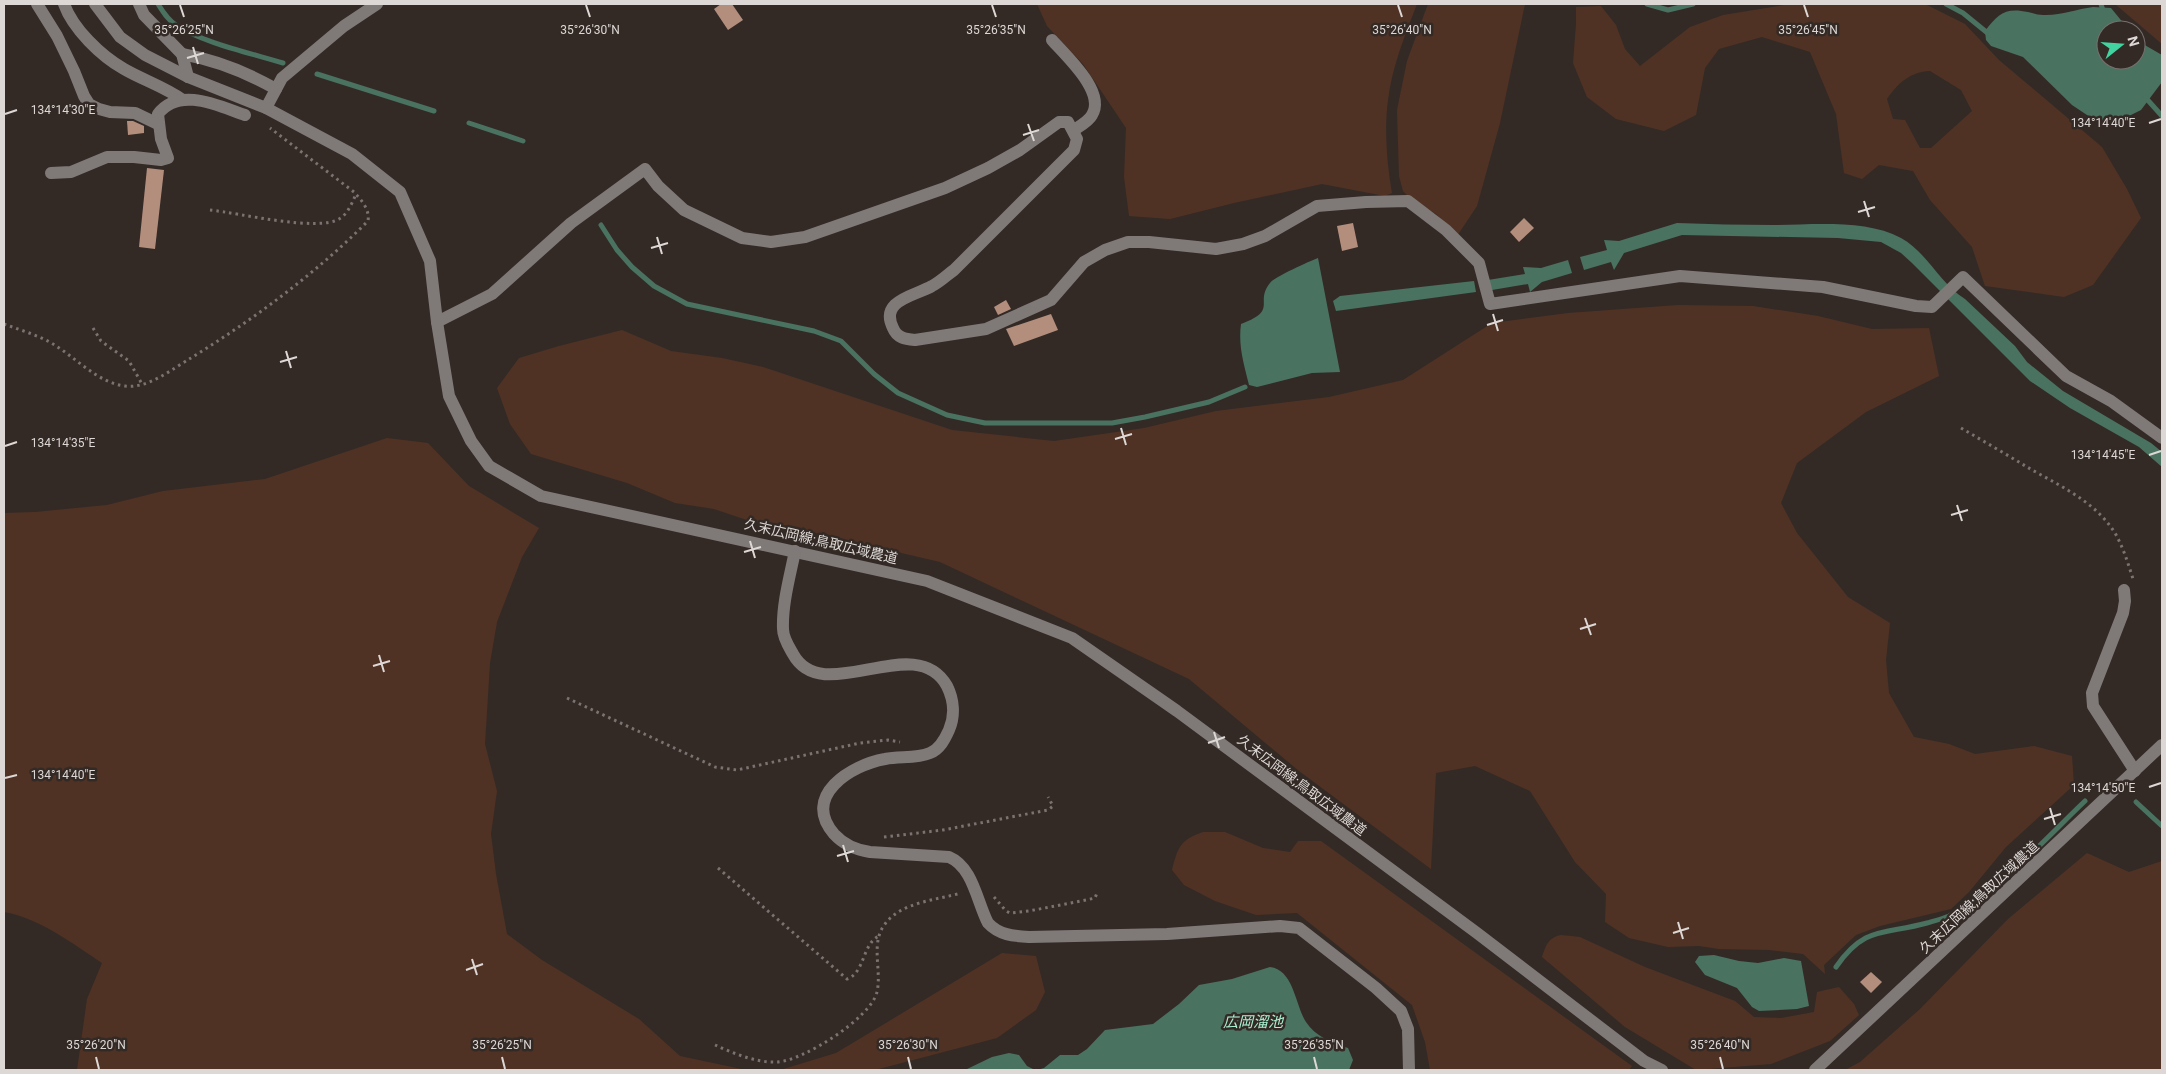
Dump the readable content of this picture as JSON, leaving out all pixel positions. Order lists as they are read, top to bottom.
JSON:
{
  "streets": {
    "street": ["久末広岡線;鳥取広域農道"]
  },
  "water": ["広岡溜池"],
  "north": "right",
  "coordinates": [
    "35°26'25\"N",
    "35°26'30\"N",
    "35°26'35\"N",
    "35°26'40\"N",
    "35°26'45\"N",
    "134°14'30\"E",
    "134°14'40\"E",
    "134°14'35\"E",
    "134°14'45\"E",
    "134°14'50\"E",
    "35°26'20\"N"
  ]
}
